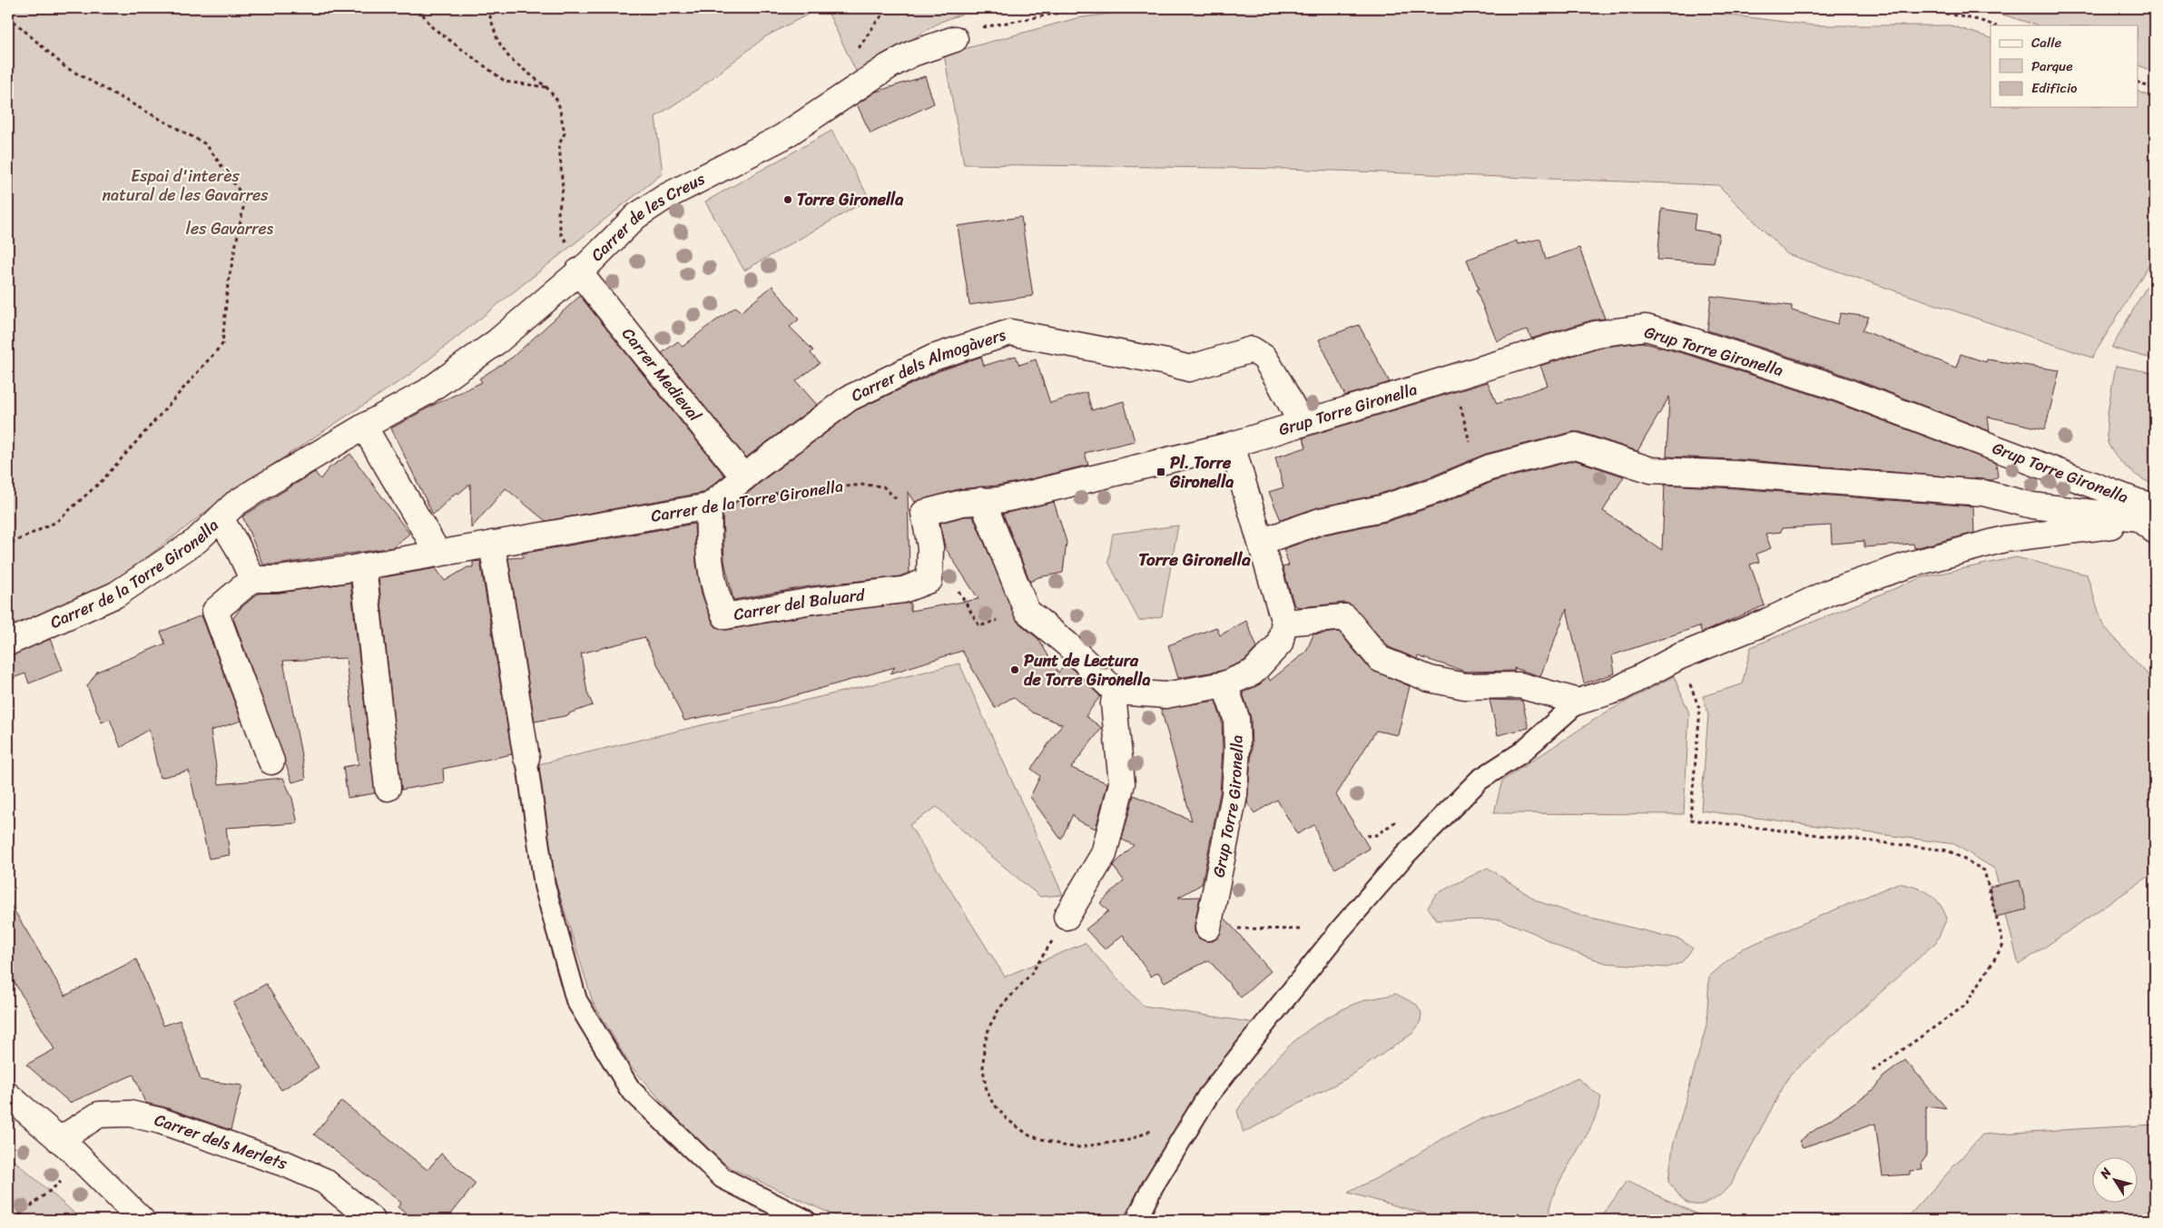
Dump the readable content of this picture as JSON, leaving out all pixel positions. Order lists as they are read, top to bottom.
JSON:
{
  "streets": {
    "street": [
      "Carrer de les Creus",
      "Grup Torre Gironella",
      "Carrer dels Almogàvers",
      "Carrer Medieval",
      "Carrer de la Torre Gironella",
      "Carrer del Baluard",
      "Carrer dels Merlets"
    ]
  },
  "crossings": [
    ["Carrer de les Creus", "Carrer Medieval"],
    ["Carrer de les Creus", "Carrer de la Torre Gironella"],
    ["Grup Torre Gironella", "Carrer dels Almogàvers"],
    ["Carrer dels Almogàvers", "Carrer Medieval"],
    ["Carrer dels Almogàvers", "Carrer de la Torre Gironella"],
    ["Carrer dels Almogàvers", "Carrer del Baluard"],
    ["Carrer de la Torre Gironella", "Carrer del Baluard"]
  ],
  "districts": ["Torre Gironella"],
  "parks": ["Espai d'interès natural de les Gavarres", "les Gavarres"],
  "places": {
    "other": ["Torre Gironella", "Punt de Lectura de Torre Gironella"],
    "transit": ["Pl. Torre Gironella"]
  },
  "legend": ["Calle", "Parque", "Edificio"],
  "north": "top left"
}
